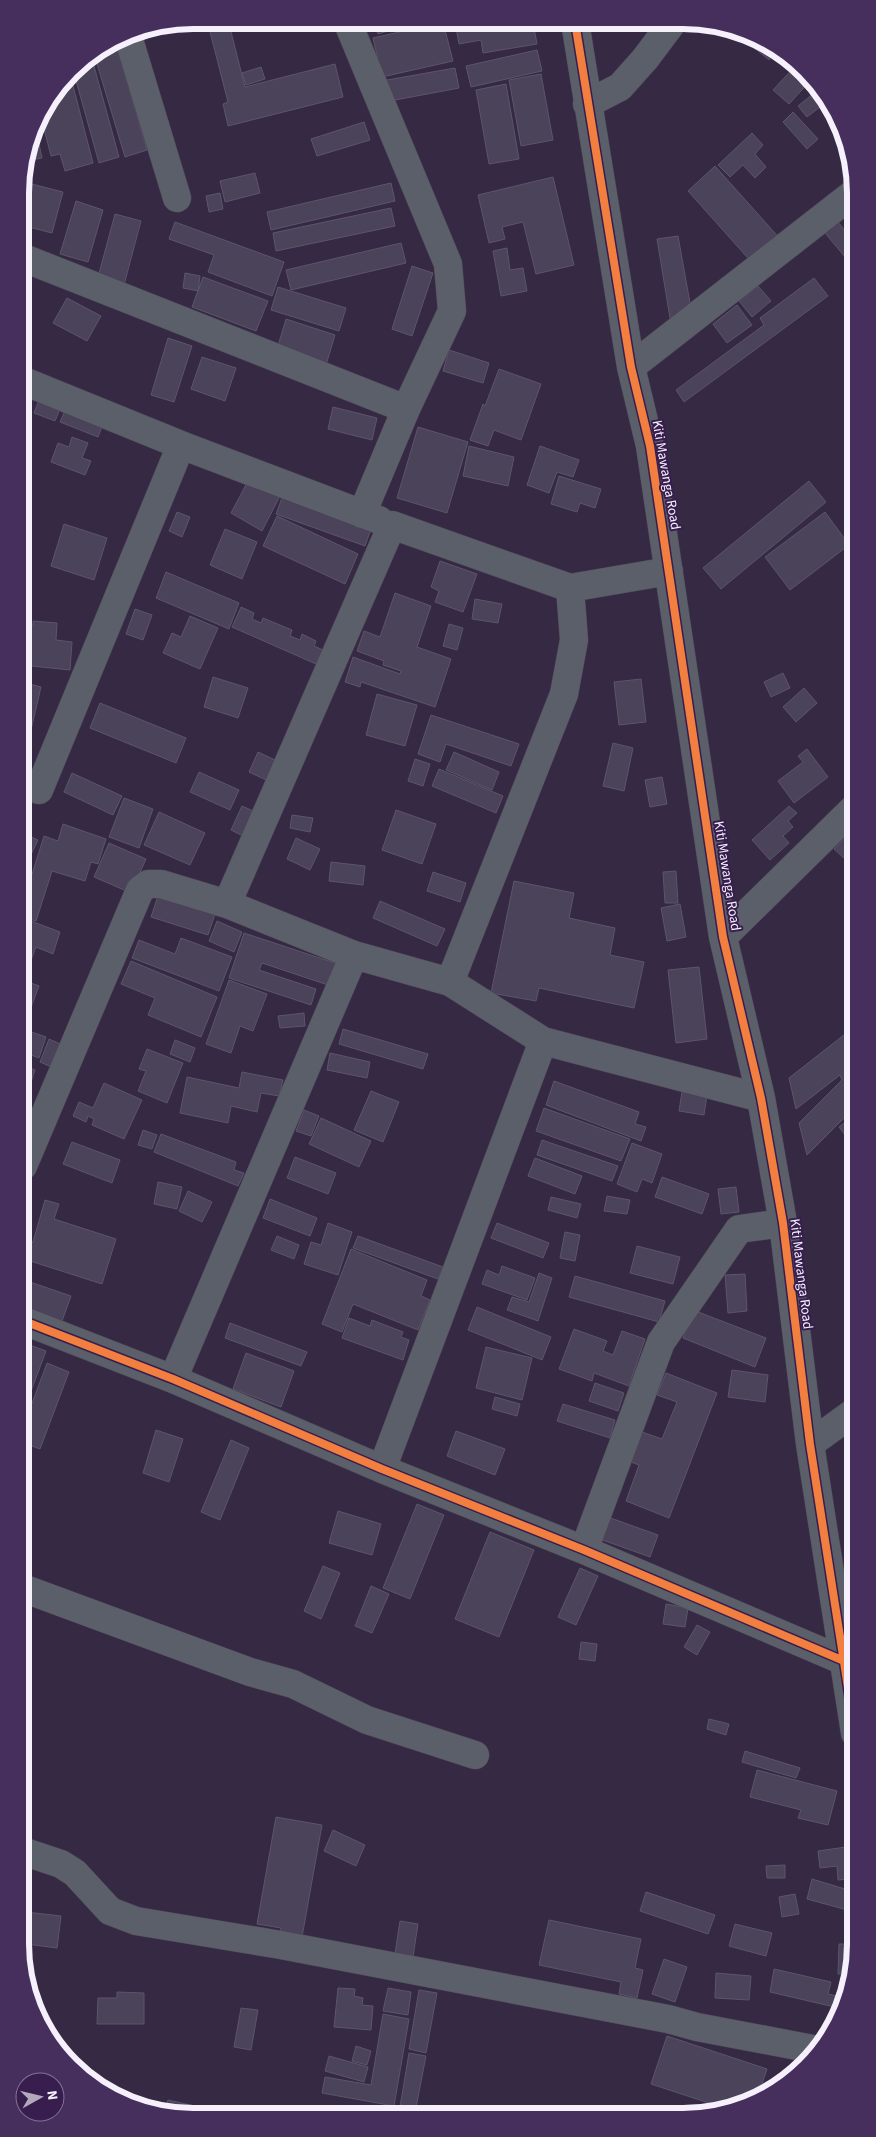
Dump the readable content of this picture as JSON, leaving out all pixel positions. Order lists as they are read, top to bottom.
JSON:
{
  "streets": {
    "street": ["Kiti Mawanga Road"]
  },
  "north": "right"
}
